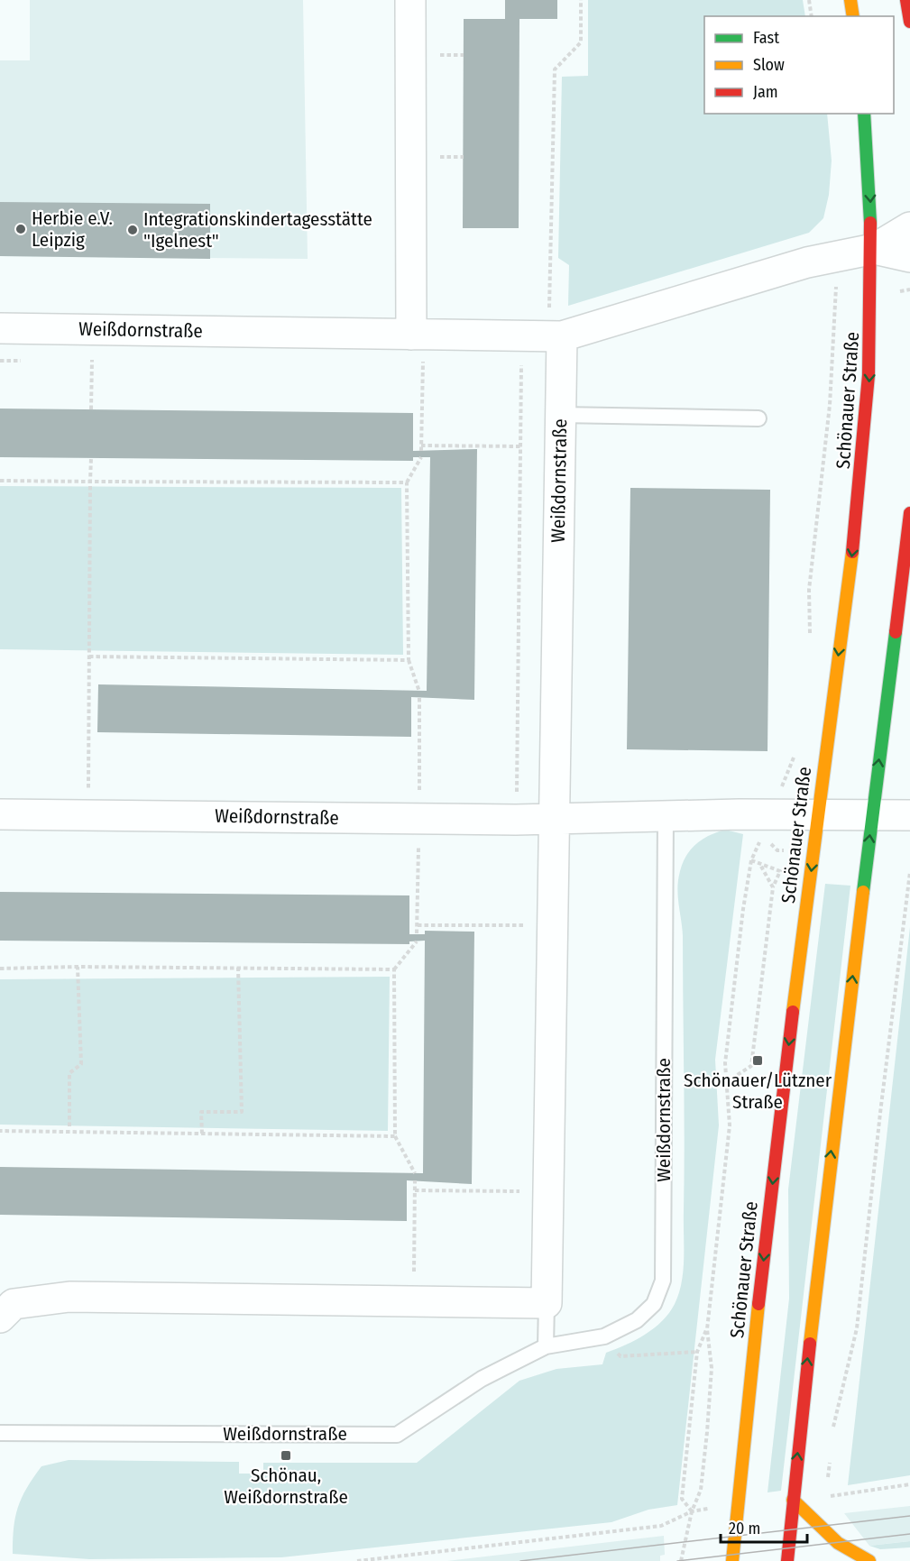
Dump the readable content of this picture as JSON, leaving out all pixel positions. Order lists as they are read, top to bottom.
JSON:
{
  "streets": {
    "main road": ["Schönauer Straße"],
    "street": ["Weißdornstraße"]
  },
  "crossings": [
    ["Weißdornstraße", "Schönauer Straße"]
  ],
  "places": {
    "other": ["Herbie e.V. Leipzig", "Integrationskindertagesstätte \"Igelnest\""],
    "transit": ["Schönauer/Lützner Straße", "Schönau, Weißdornstraße"]
  },
  "legend": ["Fast", "Slow", "Jam"],
  "scale_bar": "20 m"
}
